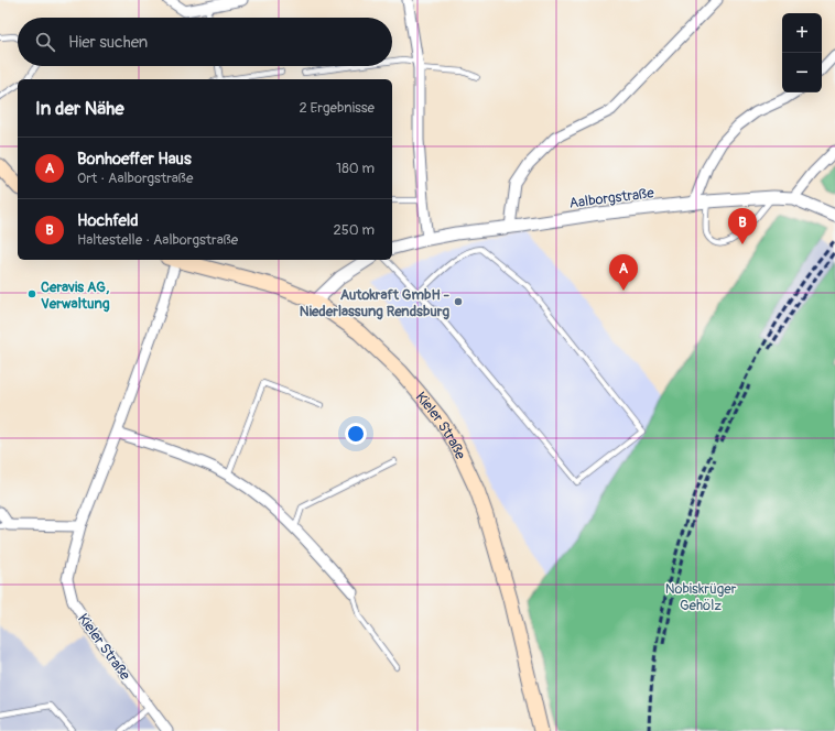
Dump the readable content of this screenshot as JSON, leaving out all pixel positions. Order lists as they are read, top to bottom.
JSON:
{
  "streets": {
    "main road": ["Kieler Straße"],
    "street": ["Aalborgstraße"]
  },
  "parks": ["Nobiskrüger Gehölz"],
  "places": ["Ceravis AG, Verwaltung", "Autokraft GmbH - Niederlassung Rendsburg"],
  "page": {
    "map_buttons": ["+", "−"],
    "search": "Hier suchen",
    "heading": ["In der Nähe", "2 Ergebnisse"],
    "list": [
      {
        "mark": "A",
        "name": "Bonhoeffer Haus",
        "note": "Ort · Aalborgstraße",
        "value": "180 m"
      },
      {
        "mark": "B",
        "name": "Hochfeld",
        "note": "Haltestelle · Aalborgstraße",
        "value": "250 m"
      }
    ],
    "pins": ["B", "A"]
  }
}
